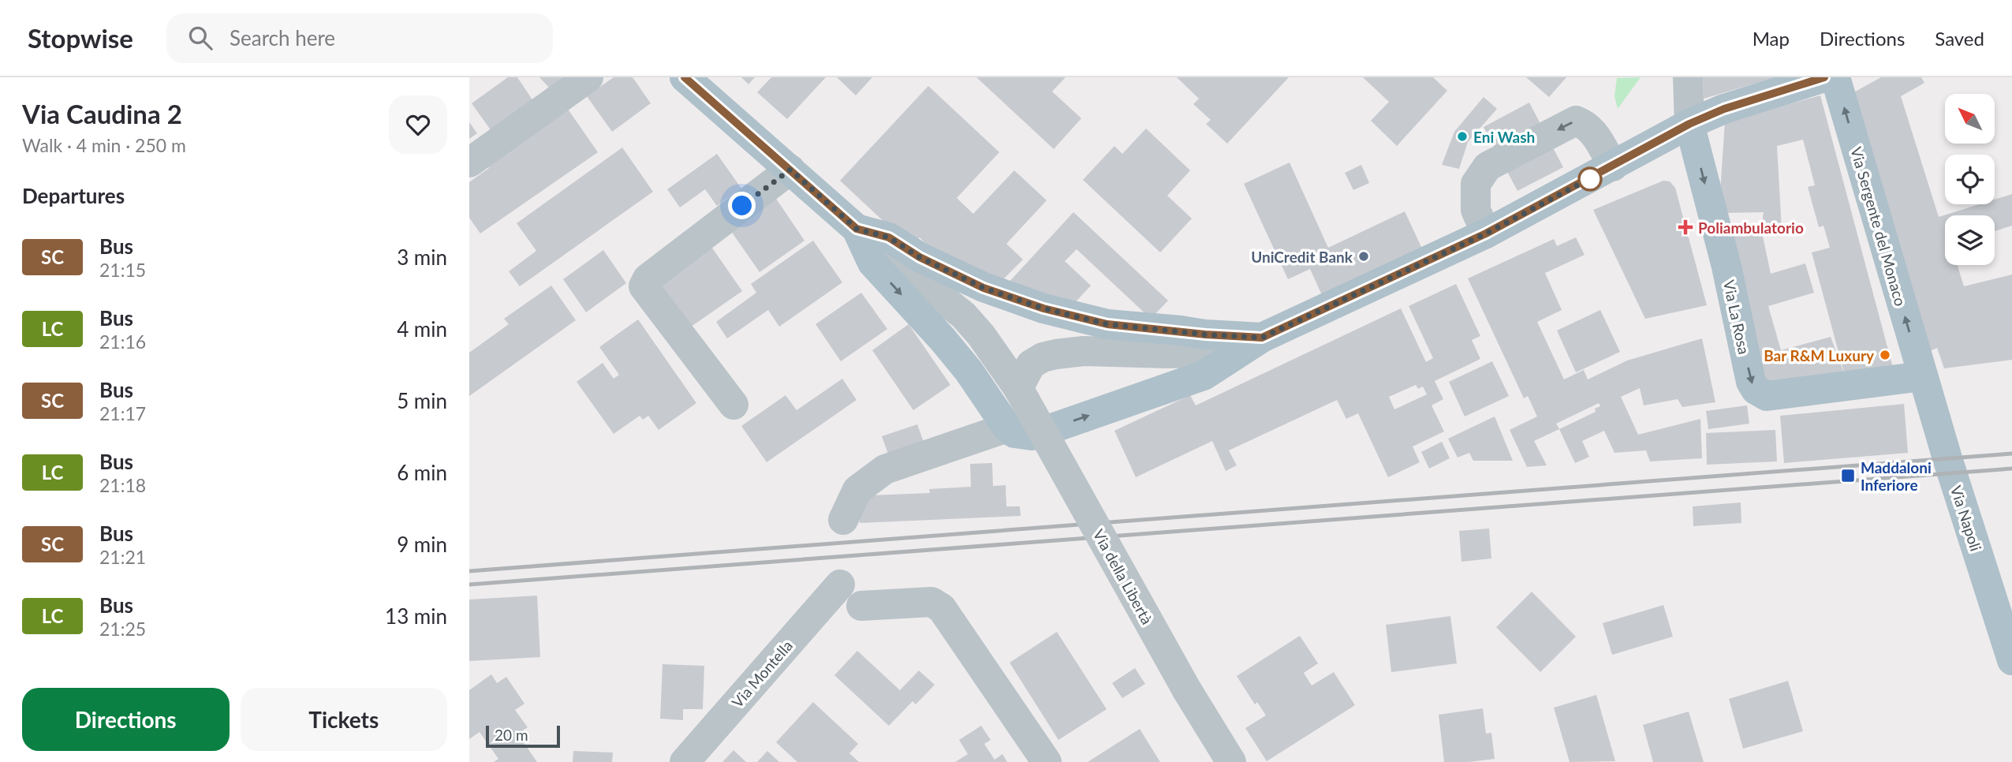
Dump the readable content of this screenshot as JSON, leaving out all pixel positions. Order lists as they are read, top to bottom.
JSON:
{
  "streets": {
    "main road": [
      "Via Sergente del Monaco",
      "Via La Rosa",
      "Via Napoli",
      "Via della Libertà"
    ],
    "street": ["Via Montella"]
  },
  "crossings": [
    ["Via Sergente del Monaco", "Via La Rosa"],
    ["Via Sergente del Monaco", "Via Napoli"],
    ["Via La Rosa", "Via Napoli"]
  ],
  "one_way": ["Via Sergente del Monaco"],
  "places": {
    "other": ["Eni Wash", "UniCredit Bank", "Bar R&M Luxury"],
    "health": ["Poliambulatorio"],
    "transit": ["Maddaloni Inferiore"]
  },
  "lines": ["bus line SC"],
  "scale_bar": "20 m",
  "north": "top left",
  "page": {
    "header": "Stopwise",
    "search": "Search here",
    "nav": ["Map", "Directions", "Saved"],
    "heading": [
      ["Via Caudina 2", "Walk · 4 min · 250 m"],
      "Departures"
    ],
    "list": [
      {
        "mark": "SC",
        "name": "Bus",
        "note": "21:15",
        "value": "3 min"
      },
      {
        "mark": "LC",
        "name": "Bus",
        "note": "21:16",
        "value": "4 min"
      },
      {
        "mark": "SC",
        "name": "Bus",
        "note": "21:17",
        "value": "5 min"
      },
      {
        "mark": "LC",
        "name": "Bus",
        "note": "21:18",
        "value": "6 min"
      },
      {
        "mark": "SC",
        "name": "Bus",
        "note": "21:21",
        "value": "9 min"
      },
      {
        "mark": "LC",
        "name": "Bus",
        "note": "21:25",
        "value": "13 min"
      }
    ],
    "buttons": ["Directions", "Tickets"],
    "scale": "20 m"
  }
}
